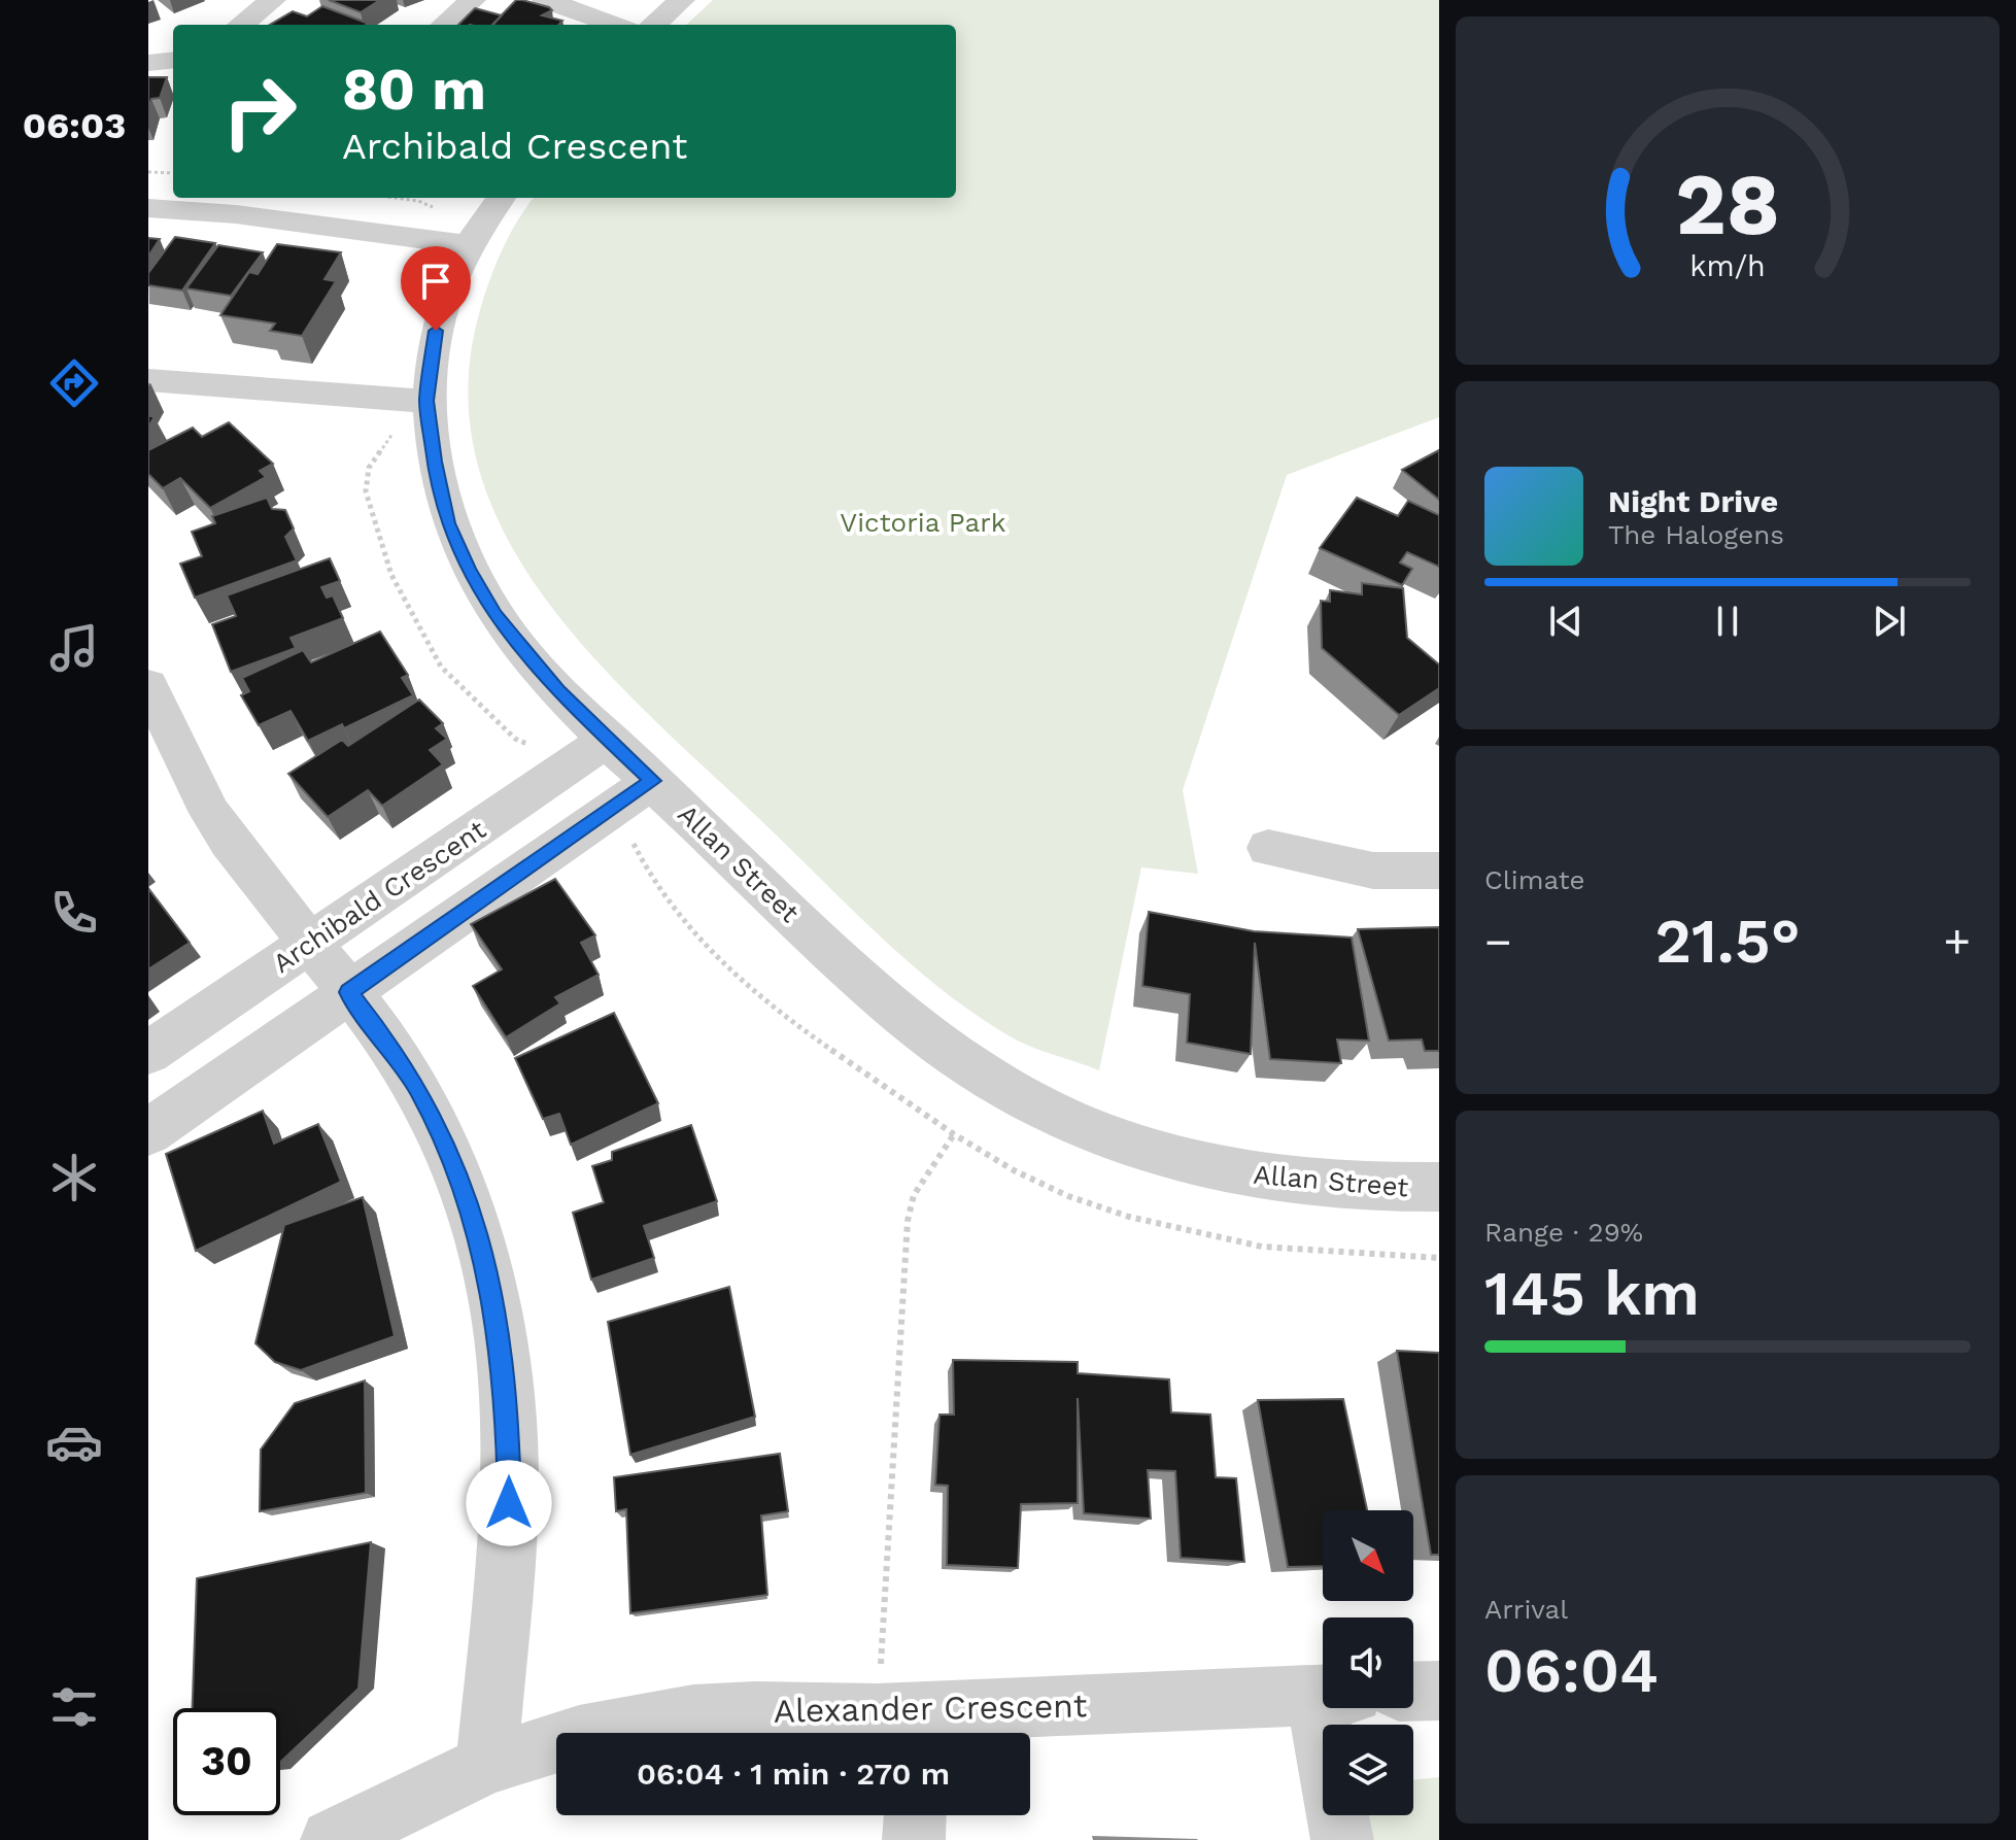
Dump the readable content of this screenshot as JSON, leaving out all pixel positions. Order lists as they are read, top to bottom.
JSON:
{
  "streets": {
    "street": ["Allan Street", "Archibald Crescent", "Alexander Crescent"]
  },
  "crossings": [
    ["Allan Street", "Archibald Crescent"]
  ],
  "parks": ["Victoria Park"],
  "north": "bottom right",
  "page": {
    "tabs": "06:03",
    "turn": ["80 m", "Archibald Crescent"],
    "song": ["Night Drive", "The Halogens"],
    "tile": [
      "Climate",
      ["Range · 29%", "145 km"],
      ["Arrival", "06:04"]
    ],
    "heat": ["−", "21.5°", "+"],
    "limit": "30",
    "trip": "06:04 · 1 min · 270 m",
    "gauge": ["28", "km/h"]
  }
}
